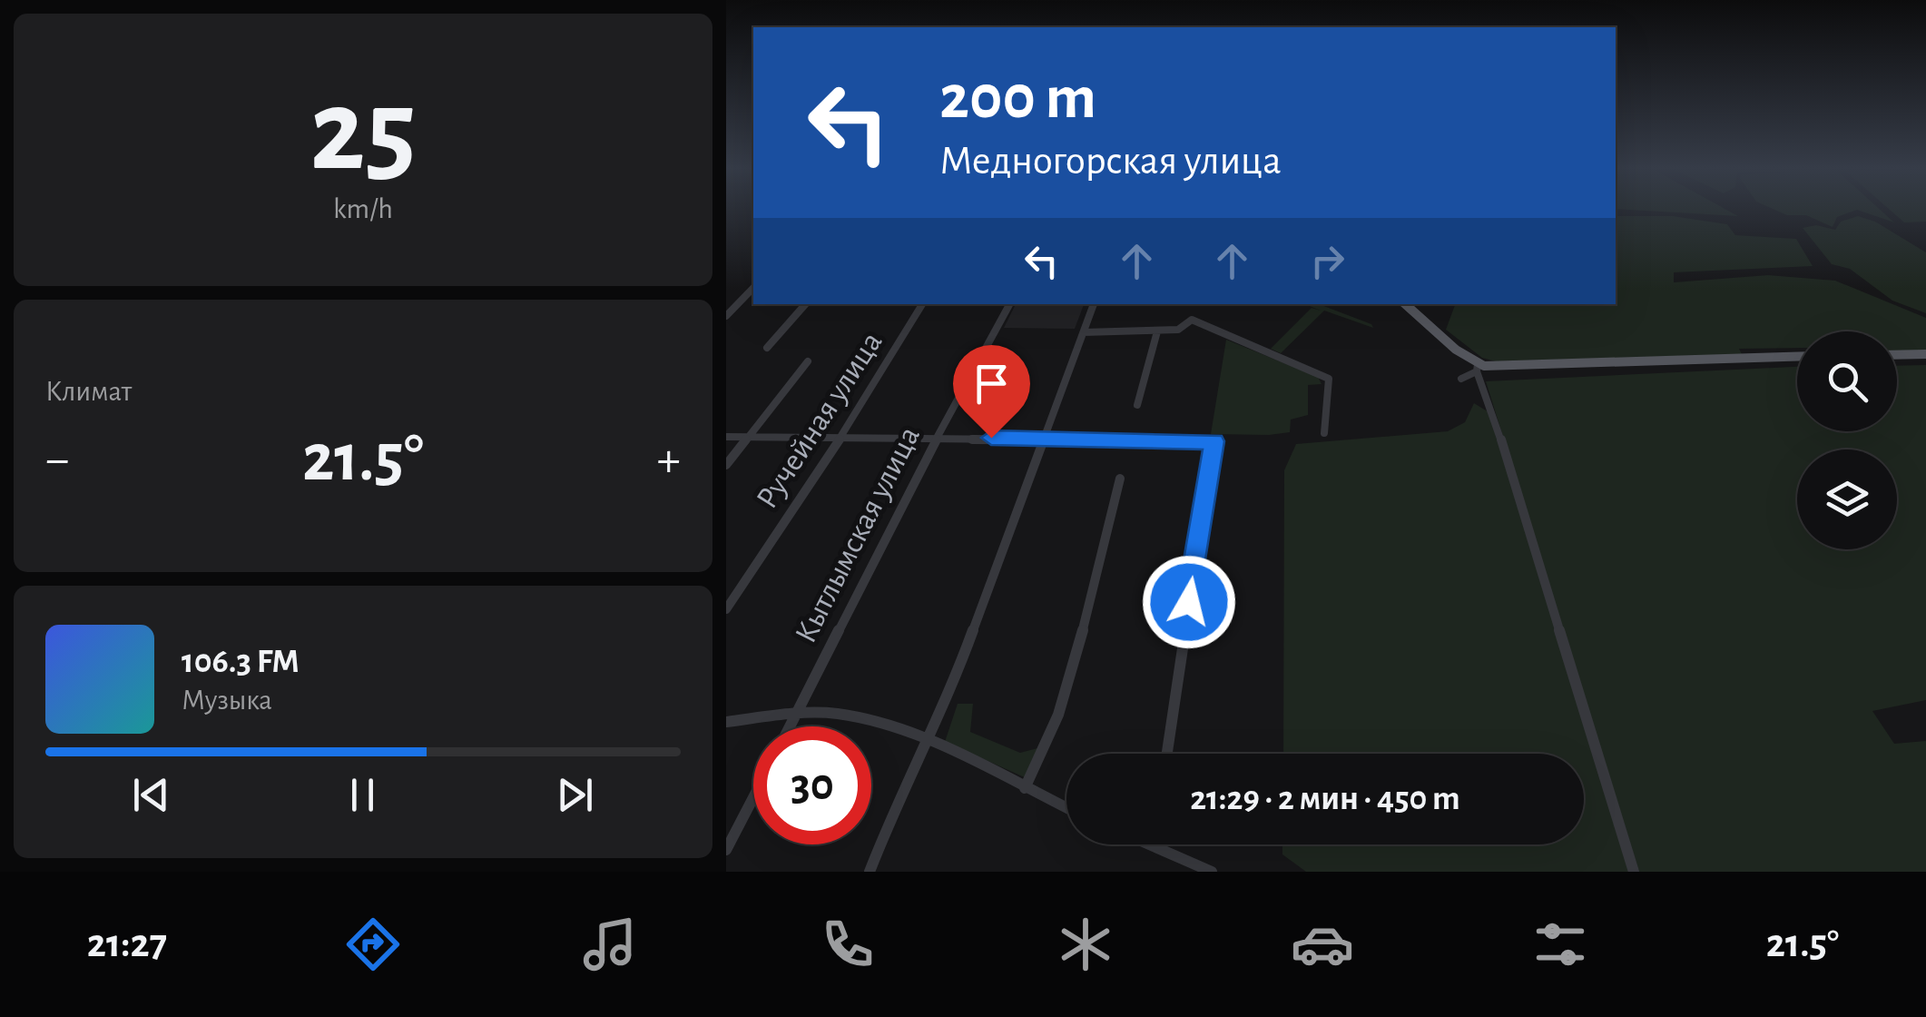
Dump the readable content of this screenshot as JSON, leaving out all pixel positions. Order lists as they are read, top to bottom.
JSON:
{
  "streets": {
    "street": ["Ручейная улица", "Кытлымская улица"]
  },
  "page": {
    "tile": [
      ["25", "km/h"],
      "Климат"
    ],
    "turn": ["200 m", "Медногорская улица"],
    "heat": ["−", "21.5°", "+"],
    "song": ["106.3 FM", "Музыка"],
    "limit": "30",
    "trip": "21:29 · 2 мин · 450 m",
    "tabs": ["21:27", "21.5°"]
  }
}
